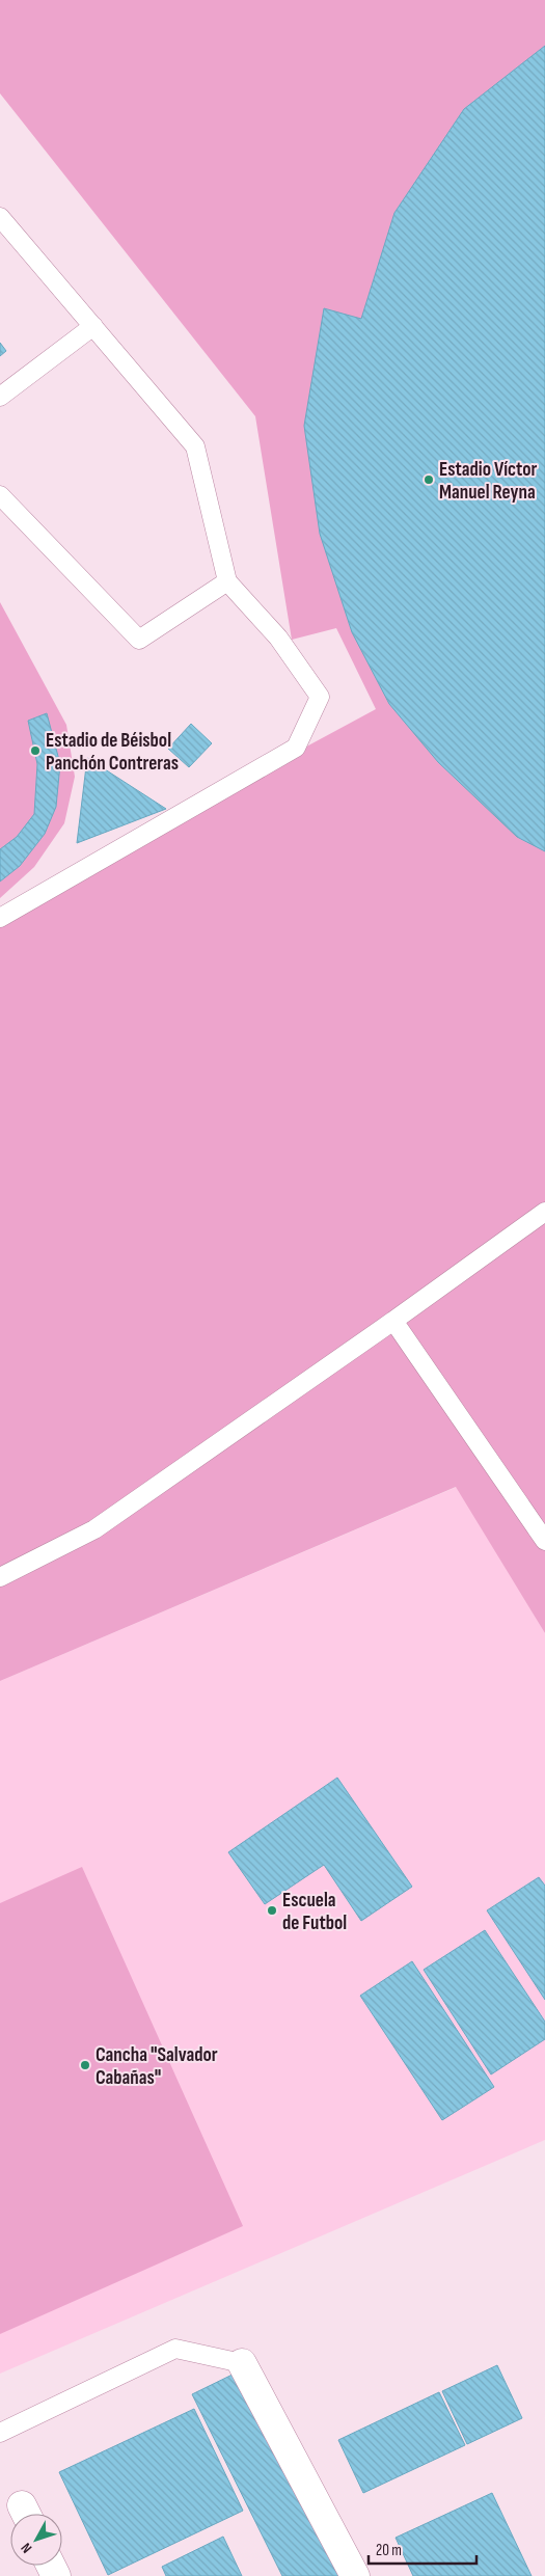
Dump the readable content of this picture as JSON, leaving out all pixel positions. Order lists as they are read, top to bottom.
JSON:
{
  "places": [
    "Estadio Víctor Manuel Reyna",
    "Estadio de Béisbol Panchón Contreras",
    "Escuela de Futbol",
    "Cancha \"Salvador Cabañas\""
  ],
  "scale_bar": "20 m",
  "north": "bottom left"
}
